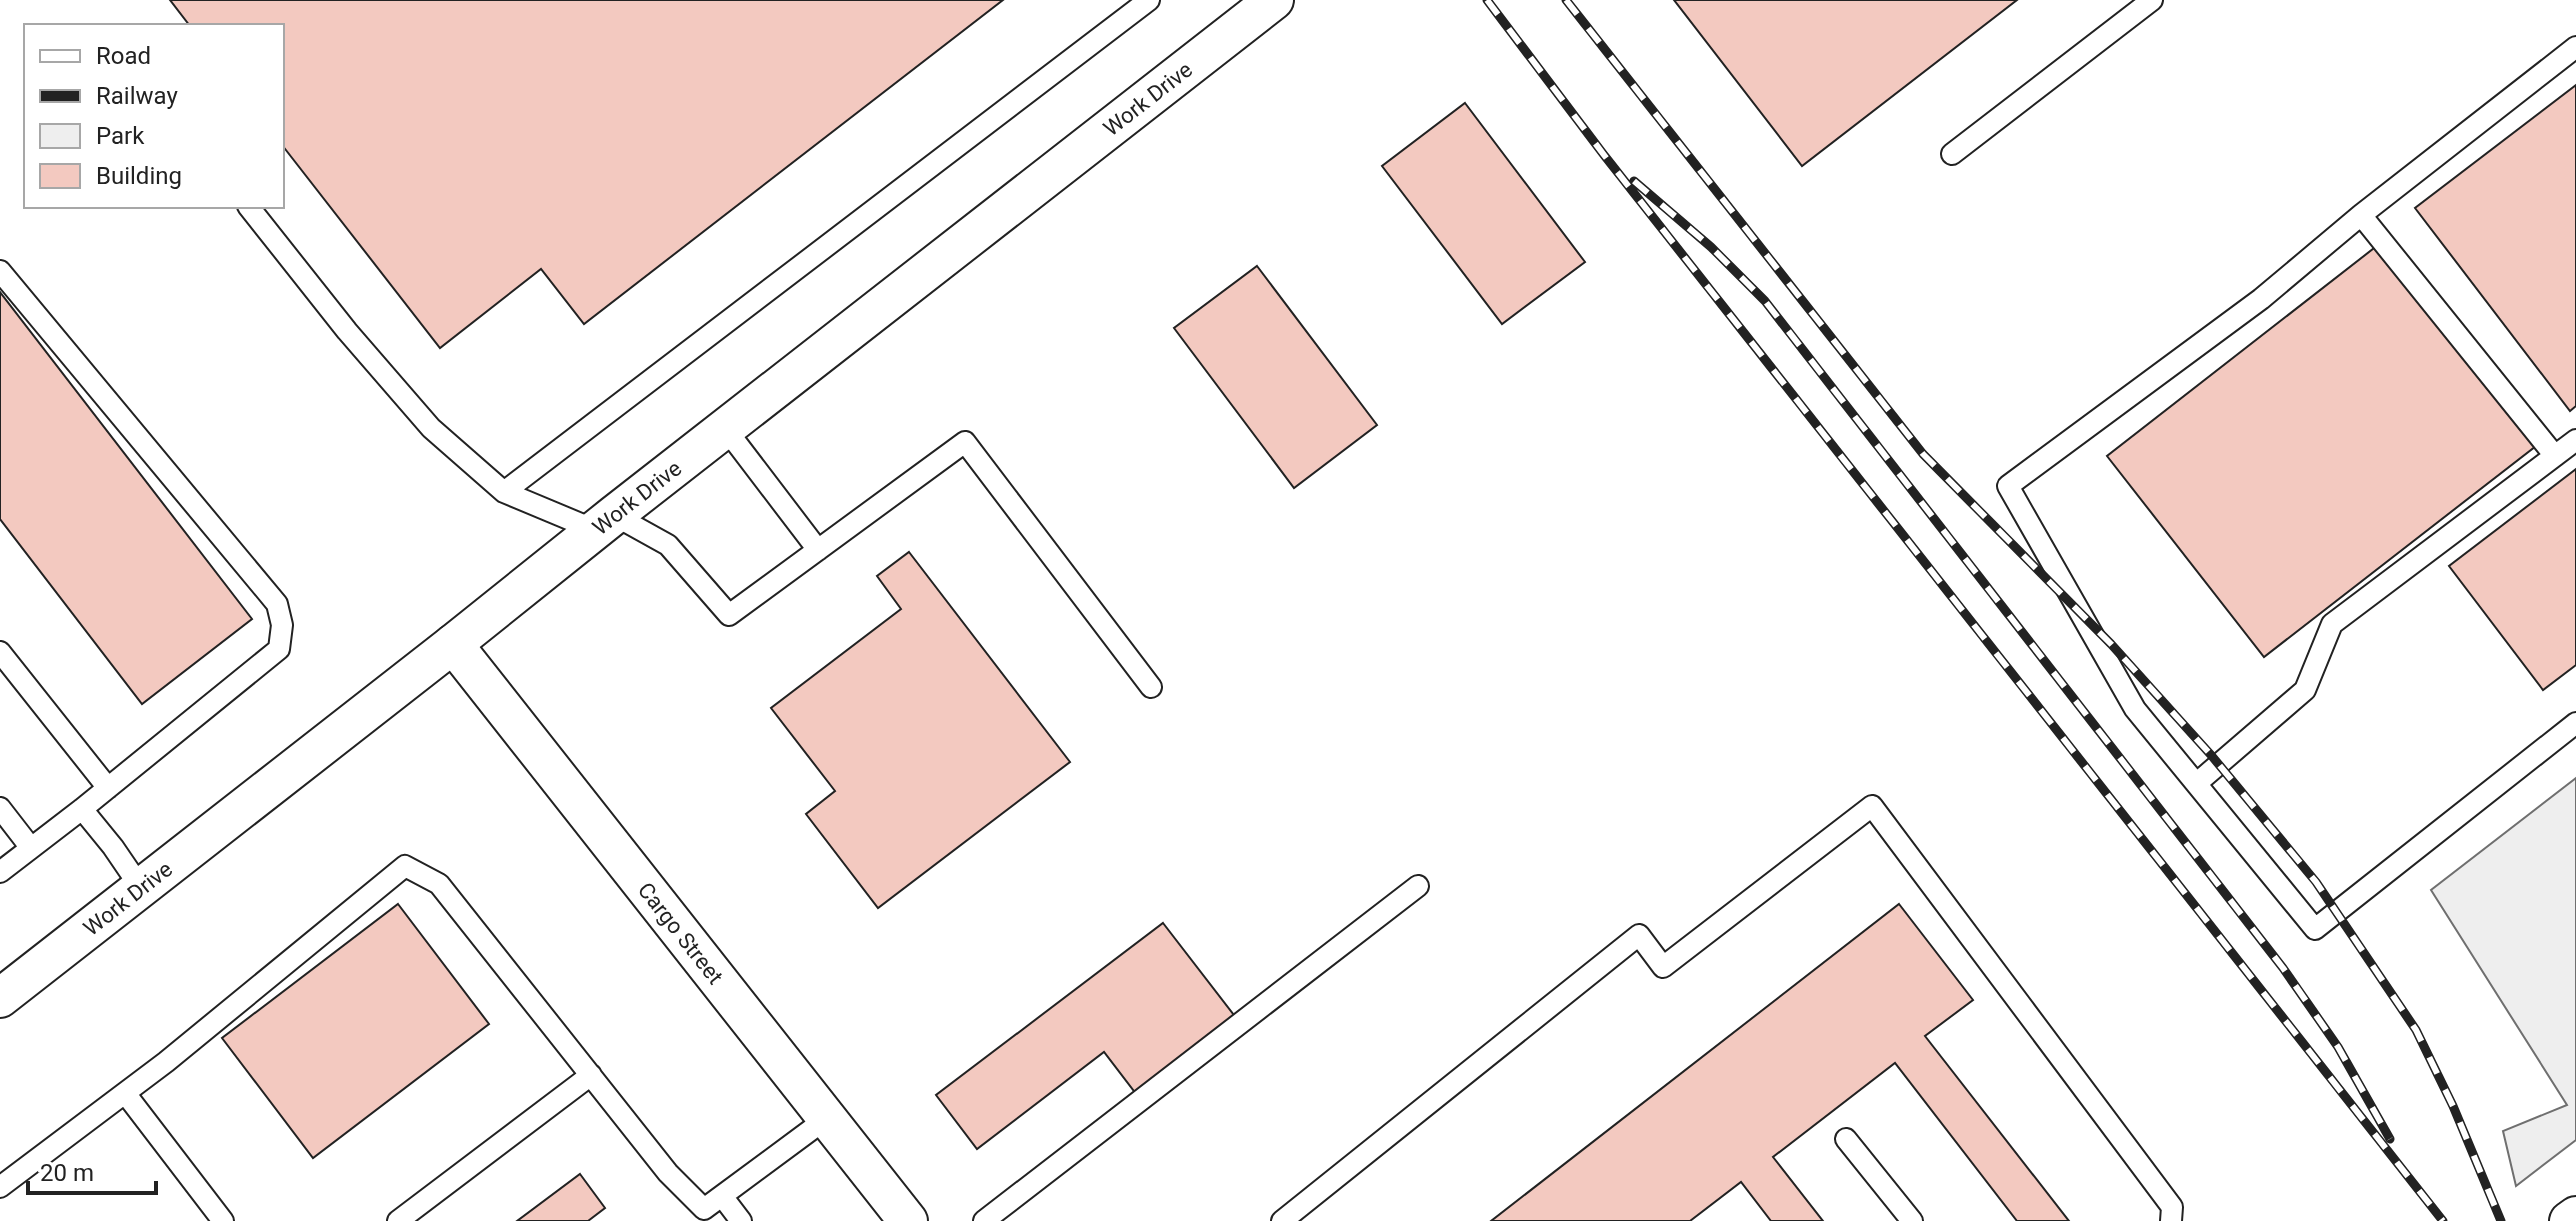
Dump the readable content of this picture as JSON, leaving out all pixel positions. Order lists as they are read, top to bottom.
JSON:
{
  "streets": {
    "street": ["Work Drive", "Cargo Street"]
  },
  "crossings": [
    ["Work Drive", "Cargo Street"]
  ],
  "legend": [
    "Road",
    "Railway",
    "Park",
    "Building"
  ],
  "scale_bar": "20 m"
}
